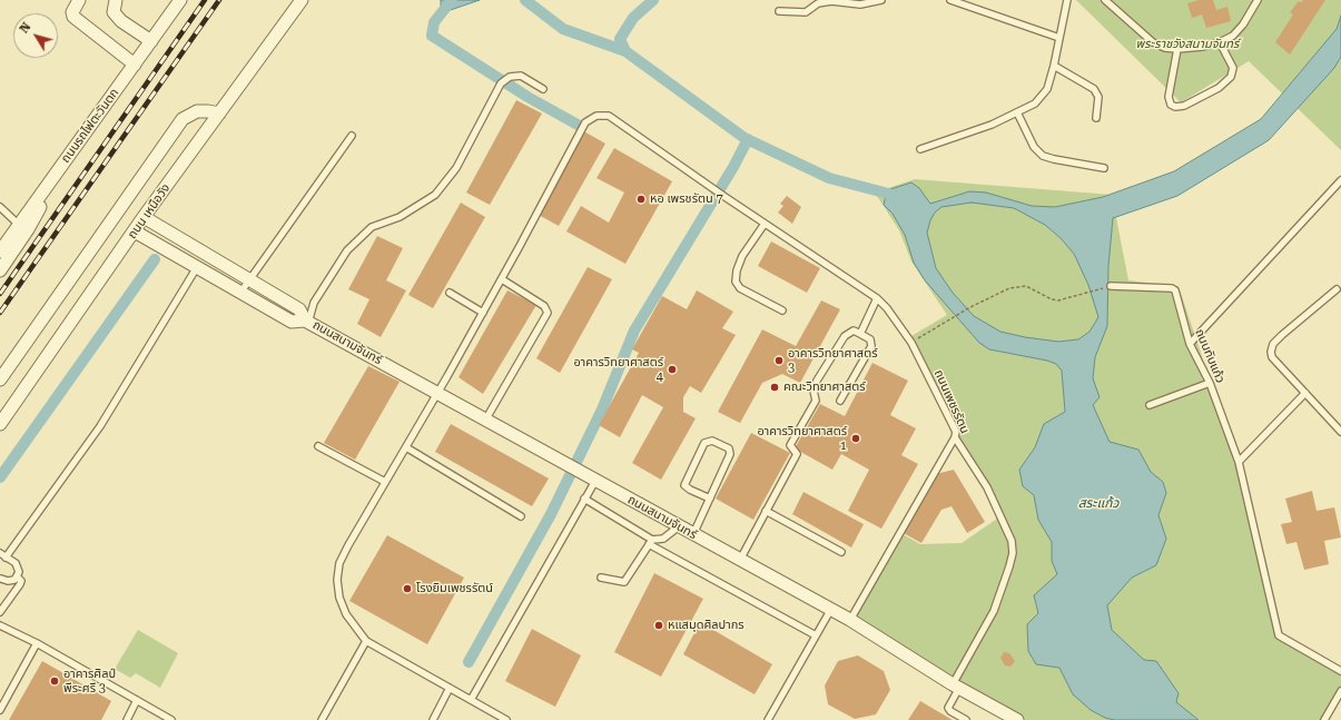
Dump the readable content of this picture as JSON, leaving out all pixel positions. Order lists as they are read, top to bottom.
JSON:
{
  "streets": {
    "street": ["ถนนรถไฟตะวันตก", "ถนน เหนือวัง", "ถนนสนามจันทร์"],
    "lane": ["ถนนทับแก้ว", "ถนนเพชรรัตน"]
  },
  "crossings": [
    ["ถนน เหนือวัง", "ถนนสนามจันทร์"],
    ["ถนนสนามจันทร์", "ถนนเพชรรัตน"]
  ],
  "water": ["สระแก้ว"],
  "parks": ["พระราชวังสนามจันทร์"],
  "places": [
    "หอ เพรชรัตน 7",
    "อาคารวิทยาศาสตร์ 3",
    "อาคารวิทยาศาสตร์ 4",
    "คณะวิทยาศาสตร์",
    "อาคารวิทยาศาสตร์ 1",
    "โรงยิมเพชรรัตน์",
    "หแสมุดศิลปากร",
    "อาคารศิลป์ พีระศรี 3"
  ],
  "north": "top left"
}
